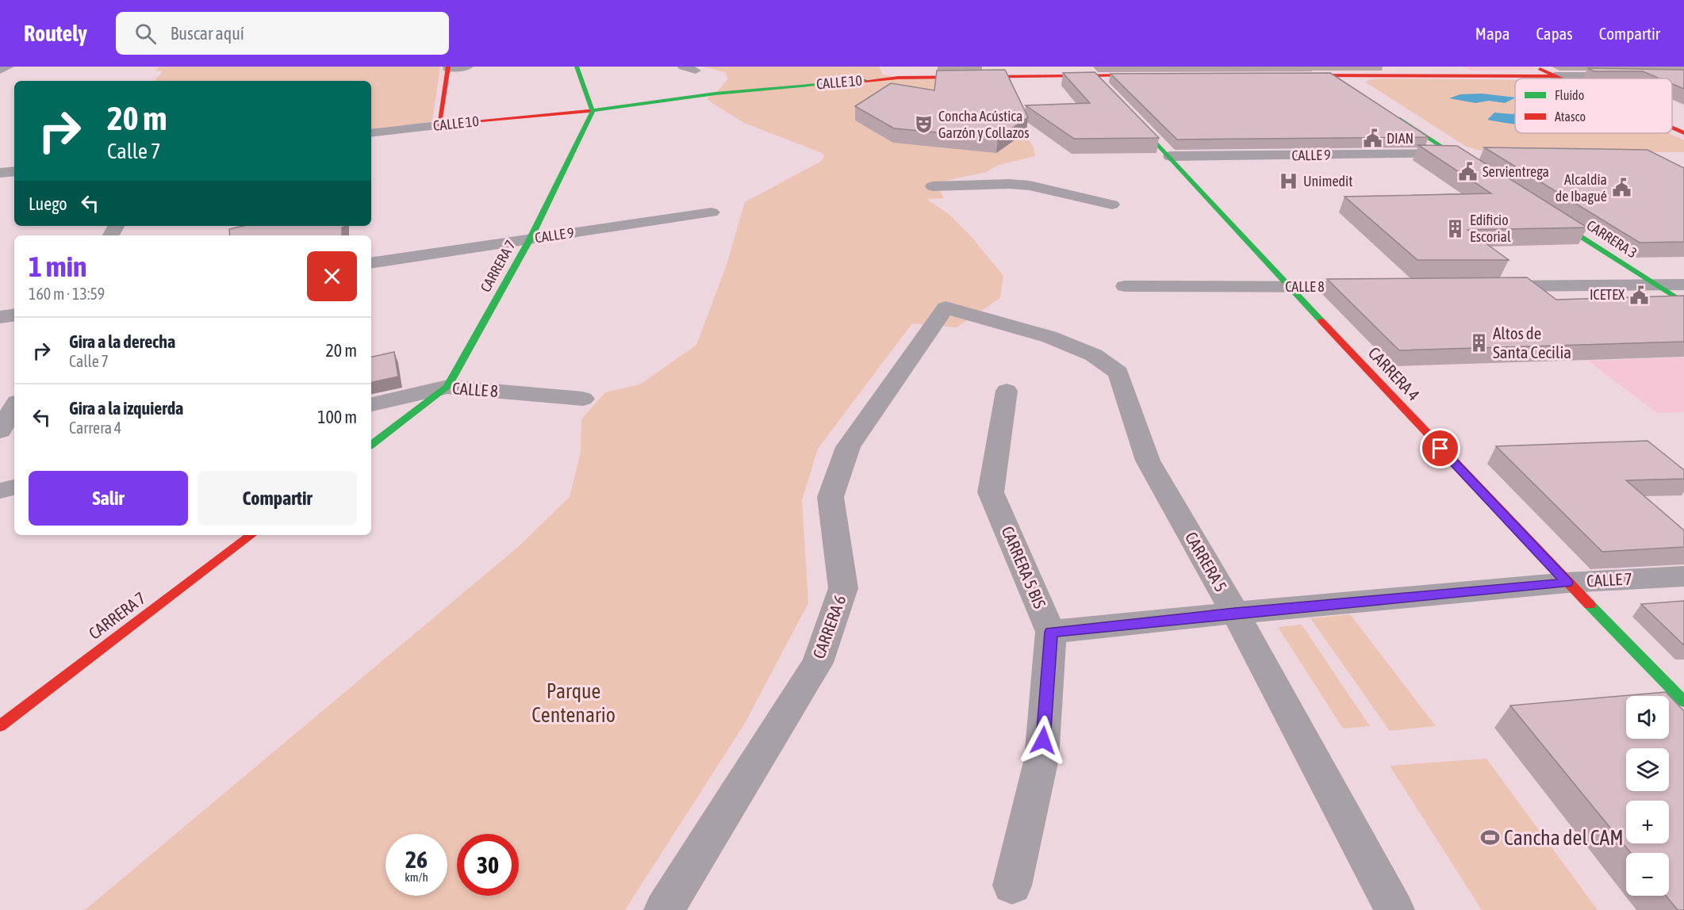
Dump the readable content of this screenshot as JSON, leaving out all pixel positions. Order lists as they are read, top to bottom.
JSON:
{
  "streets": {
    "main road": [
      "CALLE 10",
      "CARRERA 3",
      "CARRERA 7",
      "CARRERA 4"
    ],
    "street": [
      "CALLE 9",
      "CALLE 8",
      "CARRERA 5",
      "CARRERA 5 BIS",
      "CALLE 7",
      "CARRERA 6"
    ]
  },
  "crossings": [
    ["CALLE 10", "CARRERA 7"],
    ["CALLE 9", "CARRERA 7"],
    ["CALLE 9", "CARRERA 4"],
    ["CARRERA 7", "CALLE 8"],
    ["CALLE 8", "CARRERA 4"],
    ["CARRERA 4", "CALLE 7"],
    ["CARRERA 5", "CALLE 7"],
    ["CARRERA 5", "CARRERA 6"],
    ["CARRERA 5 BIS", "CALLE 7"]
  ],
  "parks": ["Parque Centenario"],
  "places": {
    "theatre": ["Concha Acústica Garzón y Collazos"],
    "public building": [
      "DIAN",
      "Servientrega",
      "Alcaldía de Ibagué",
      "ICETEX"
    ],
    "hospital": ["Unimedit"],
    "building": ["Edificio Escorial", "Altos de Santa Cecilia"],
    "sports": ["Cancha del CAM"]
  },
  "legend": ["Fluido", "Atasco"],
  "page": {
    "header": "Routely",
    "search": "Buscar aquí",
    "nav": ["Mapa", "Capas", "Compartir"],
    "turn": ["20 m", "Calle 7"],
    "then": "Luego",
    "heading": ["1 min", "160 m · 13:59"],
    "list": [
      {
        "name": "Gira a la derecha",
        "note": "Calle 7",
        "value": "20 m"
      },
      {
        "name": "Gira a la izquierda",
        "note": "Carrera 4",
        "value": "100 m"
      }
    ],
    "buttons": ["Salir", "Compartir"],
    "map_buttons": ["+", "−"],
    "speed": "26 km/h",
    "limit": "30"
  }
}
